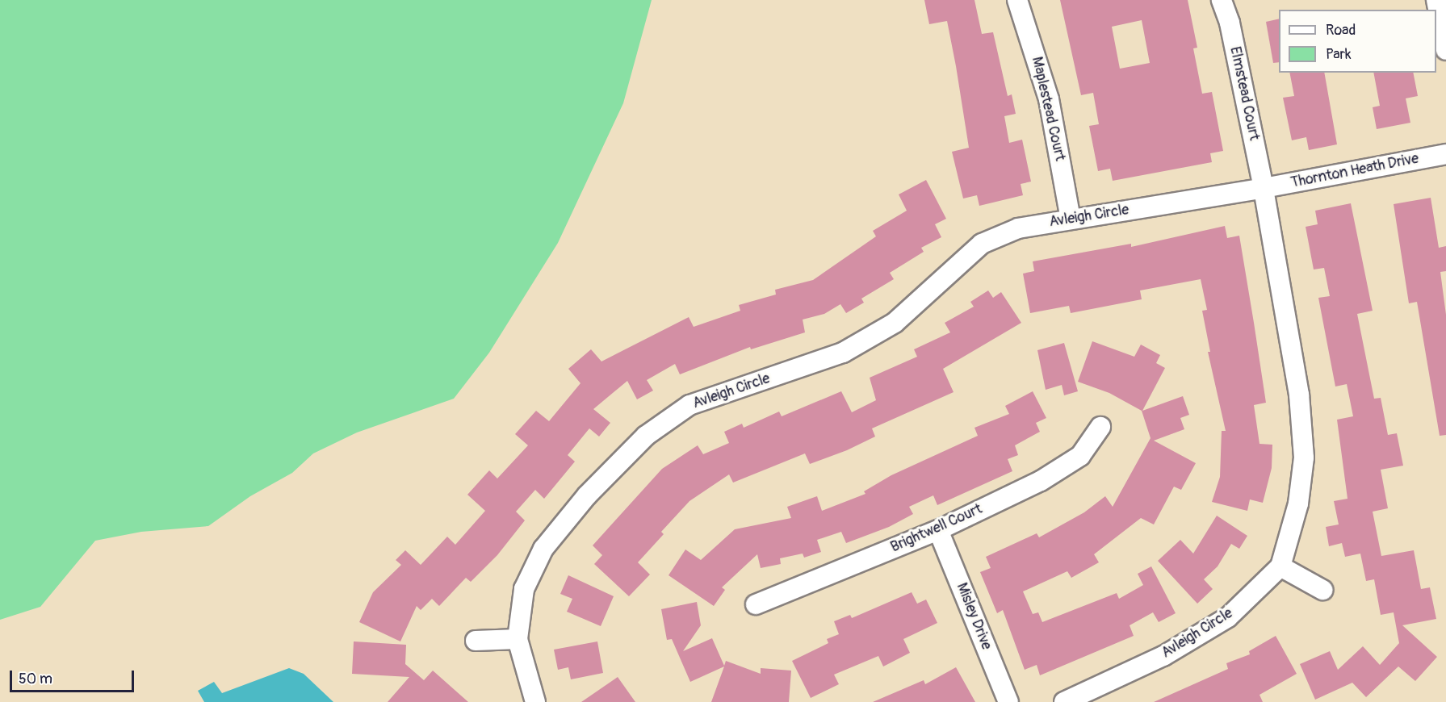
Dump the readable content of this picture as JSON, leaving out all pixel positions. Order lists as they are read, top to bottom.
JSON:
{
  "streets": {
    "street": [
      "Elmstead Court",
      "Maplestead Court",
      "Thornton Heath Drive",
      "Avleigh Circle",
      "Brightwell Court",
      "Misley Drive"
    ]
  },
  "crossings": [
    ["Elmstead Court", "Thornton Heath Drive"],
    ["Elmstead Court", "Avleigh Circle"],
    ["Maplestead Court", "Avleigh Circle"],
    ["Thornton Heath Drive", "Avleigh Circle"],
    ["Brightwell Court", "Misley Drive"]
  ],
  "legend": ["Road", "Park"],
  "scale_bar": "50 m"
}
